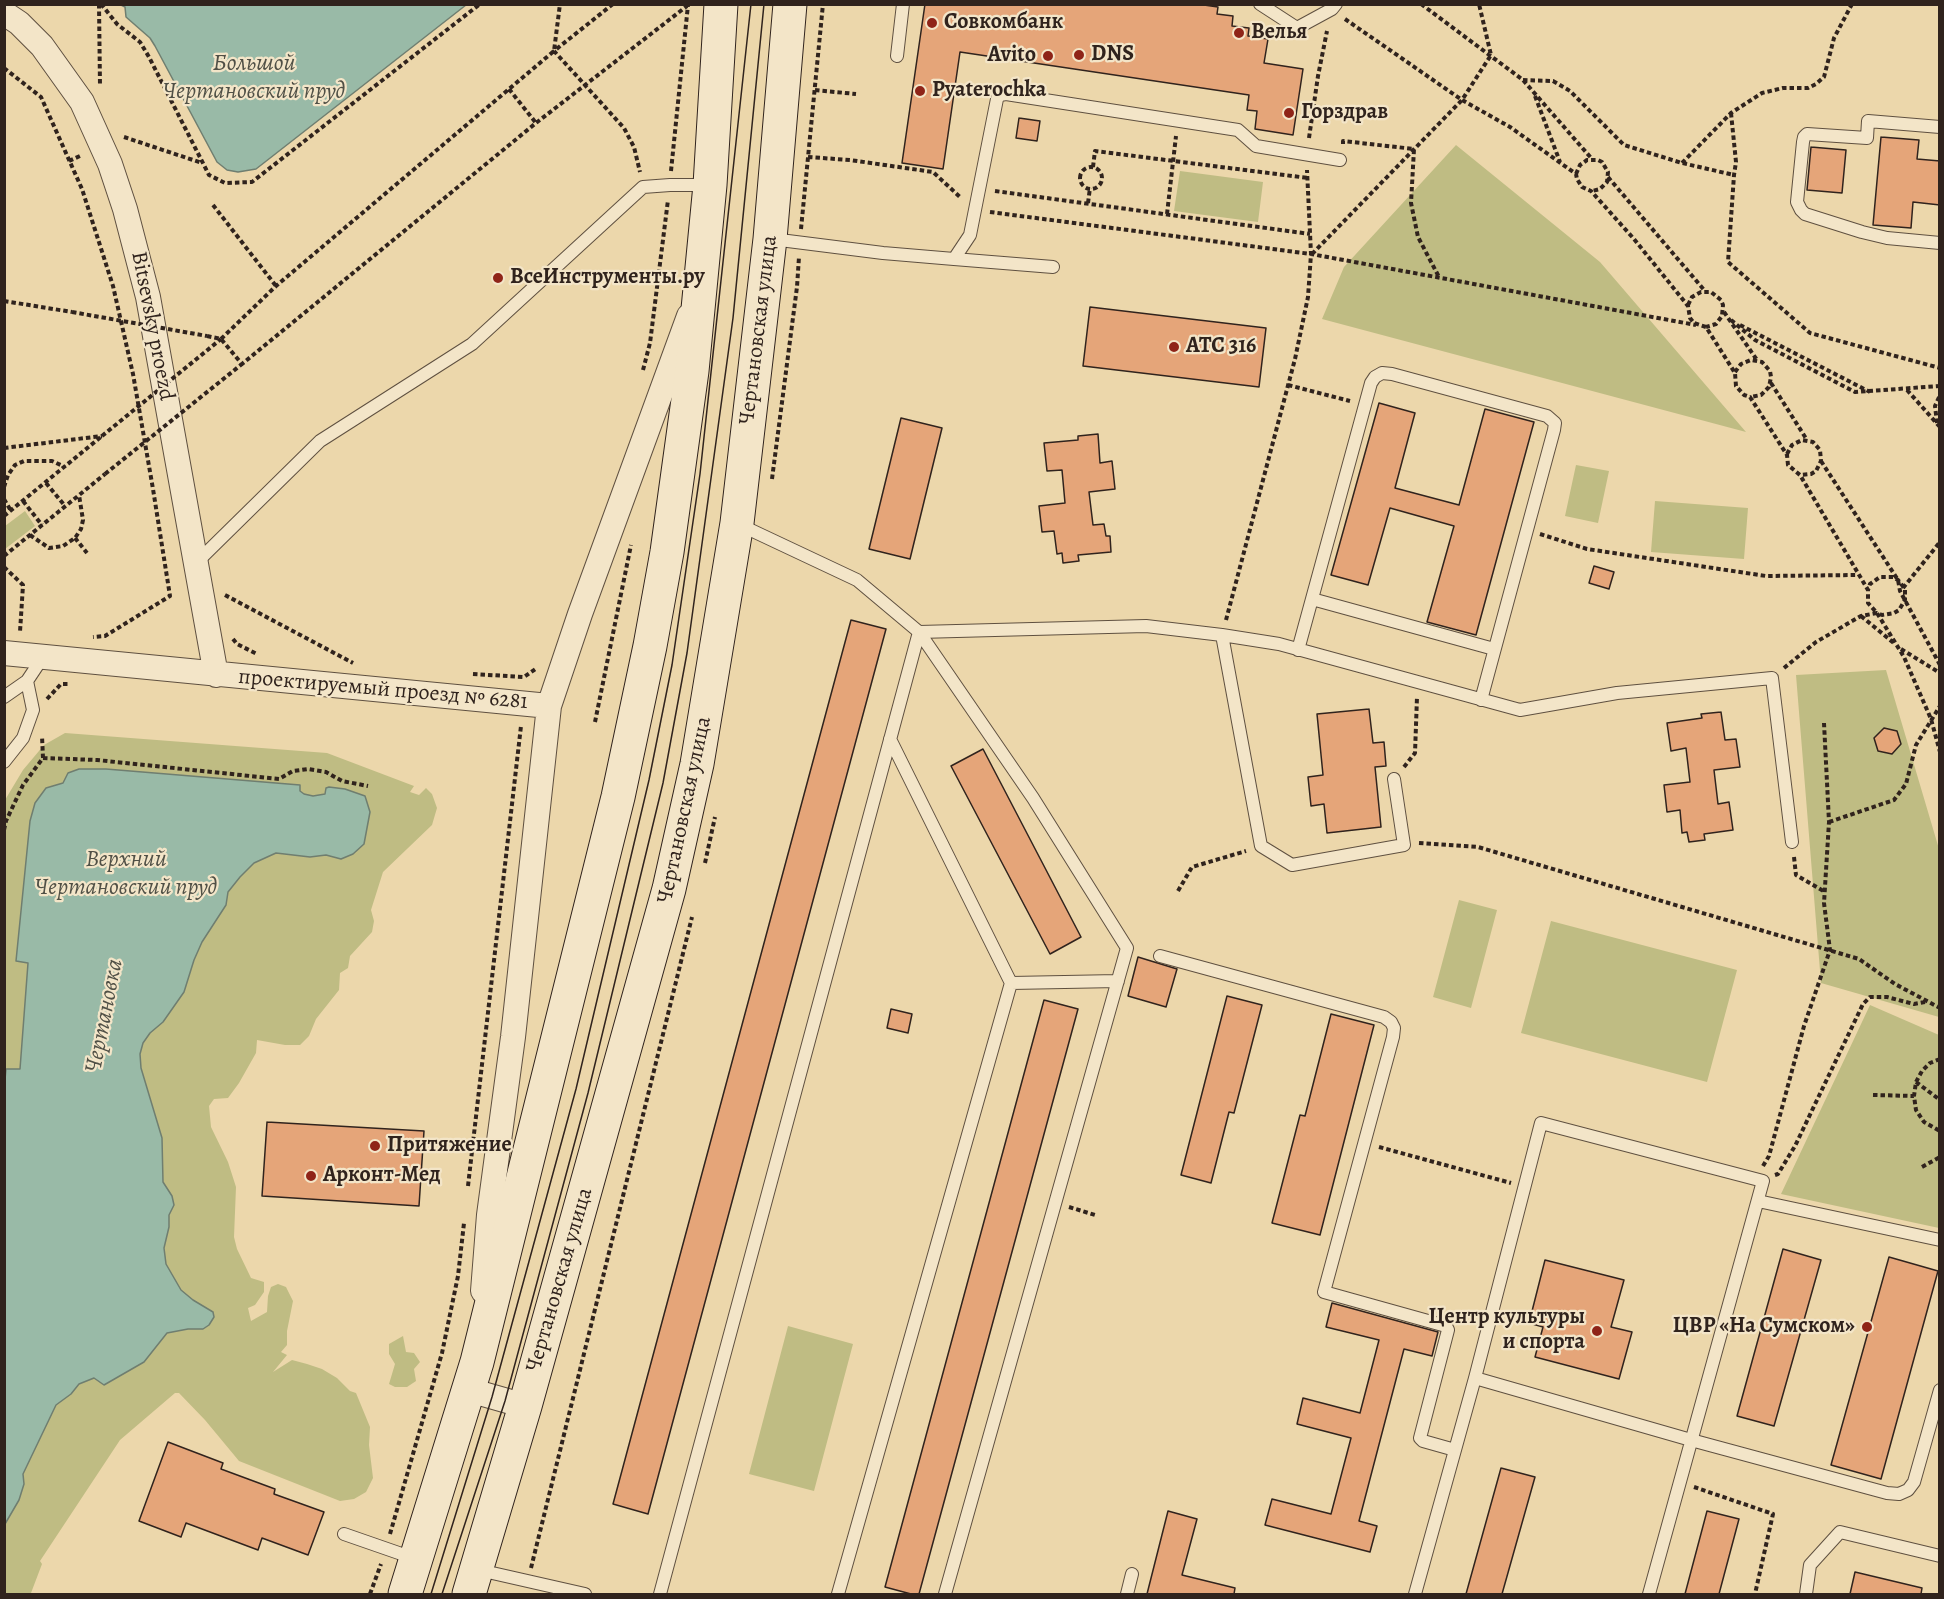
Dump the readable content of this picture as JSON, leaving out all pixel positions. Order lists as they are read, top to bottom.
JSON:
{
  "streets": {
    "main road": ["Чертановская улица"],
    "street": ["Bitsevsky proezd", "проектируемый проезд № 6281"]
  },
  "crossings": [
    ["Bitsevsky proezd", "проектируемый проезд № 6281"]
  ],
  "water": ["Большой Чертановский пруд", "Верхний Чертановский пруд", "Чертановка"],
  "places": [
    "Совкомбанк",
    "Велья",
    "DNS",
    "Avito",
    "Pyaterochka",
    "Горздрав",
    "ВсеИнструменты.ру",
    "АТС 316",
    "Притяжение",
    "Арконт-Мед",
    "ЦВР «На Сумском»",
    "Центр культуры и спорта"
  ]
}
